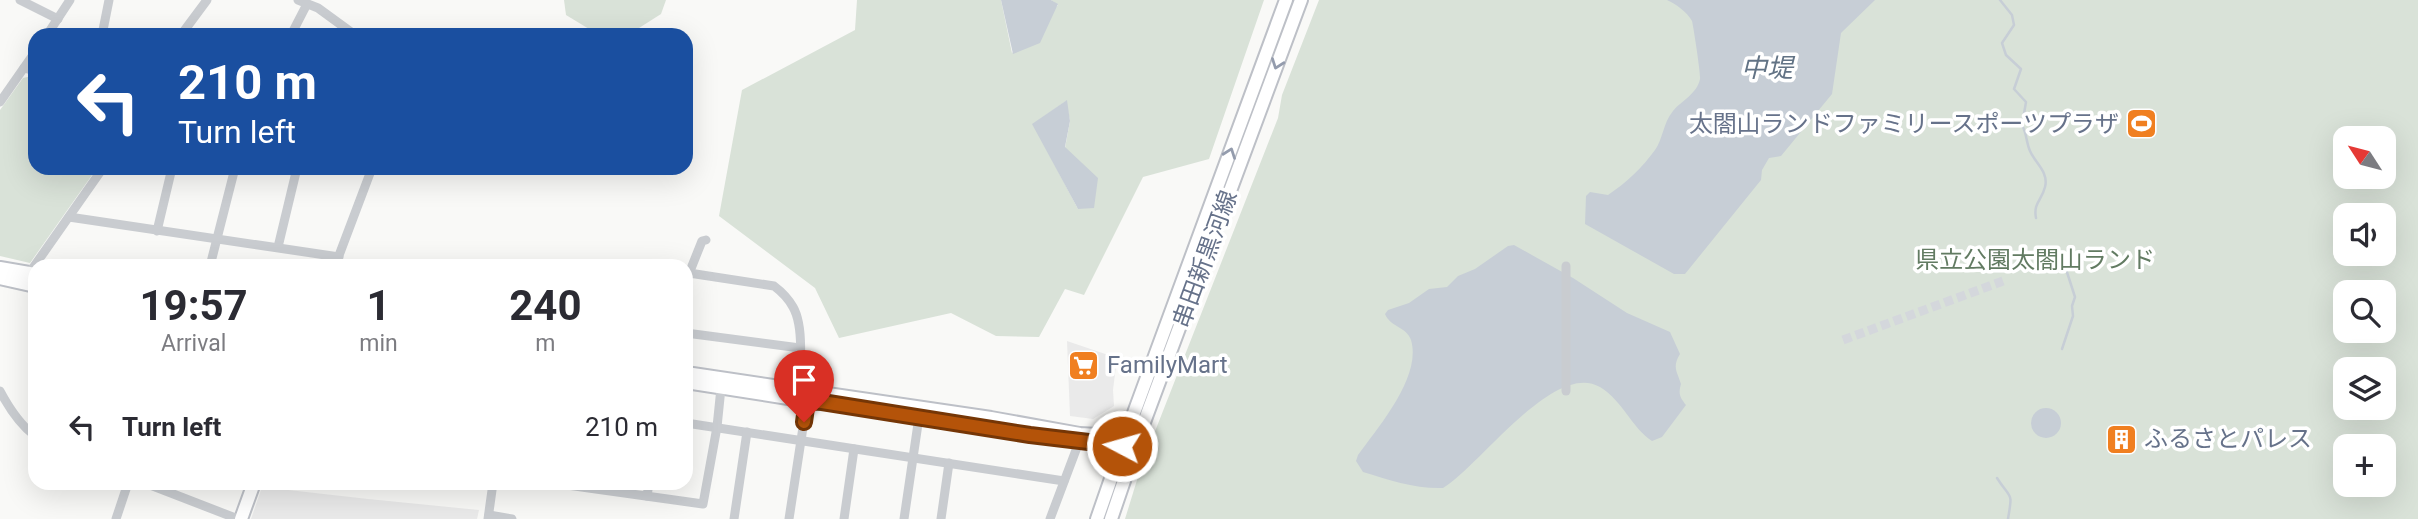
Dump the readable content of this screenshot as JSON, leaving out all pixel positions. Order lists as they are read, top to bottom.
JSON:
{
  "streets": {
    "main road": ["串田新黒河線"]
  },
  "water": ["中堤"],
  "parks": ["県立公園太閤山ランド"],
  "places": {
    "sports": ["太閤山ランドファミリースポーツプラザ"],
    "supermarket": ["FamilyMart"],
    "building": ["ふるさとパレス"]
  },
  "north": "top left",
  "page": {
    "turn": ["210 m", "Turn left"],
    "map_buttons": "+",
    "eta": [
      "19:57",
      "Arrival",
      "1",
      "min",
      "240",
      "m"
    ],
    "list": [
      {
        "name": "Turn left",
        "value": "210 m"
      }
    ]
  }
}
